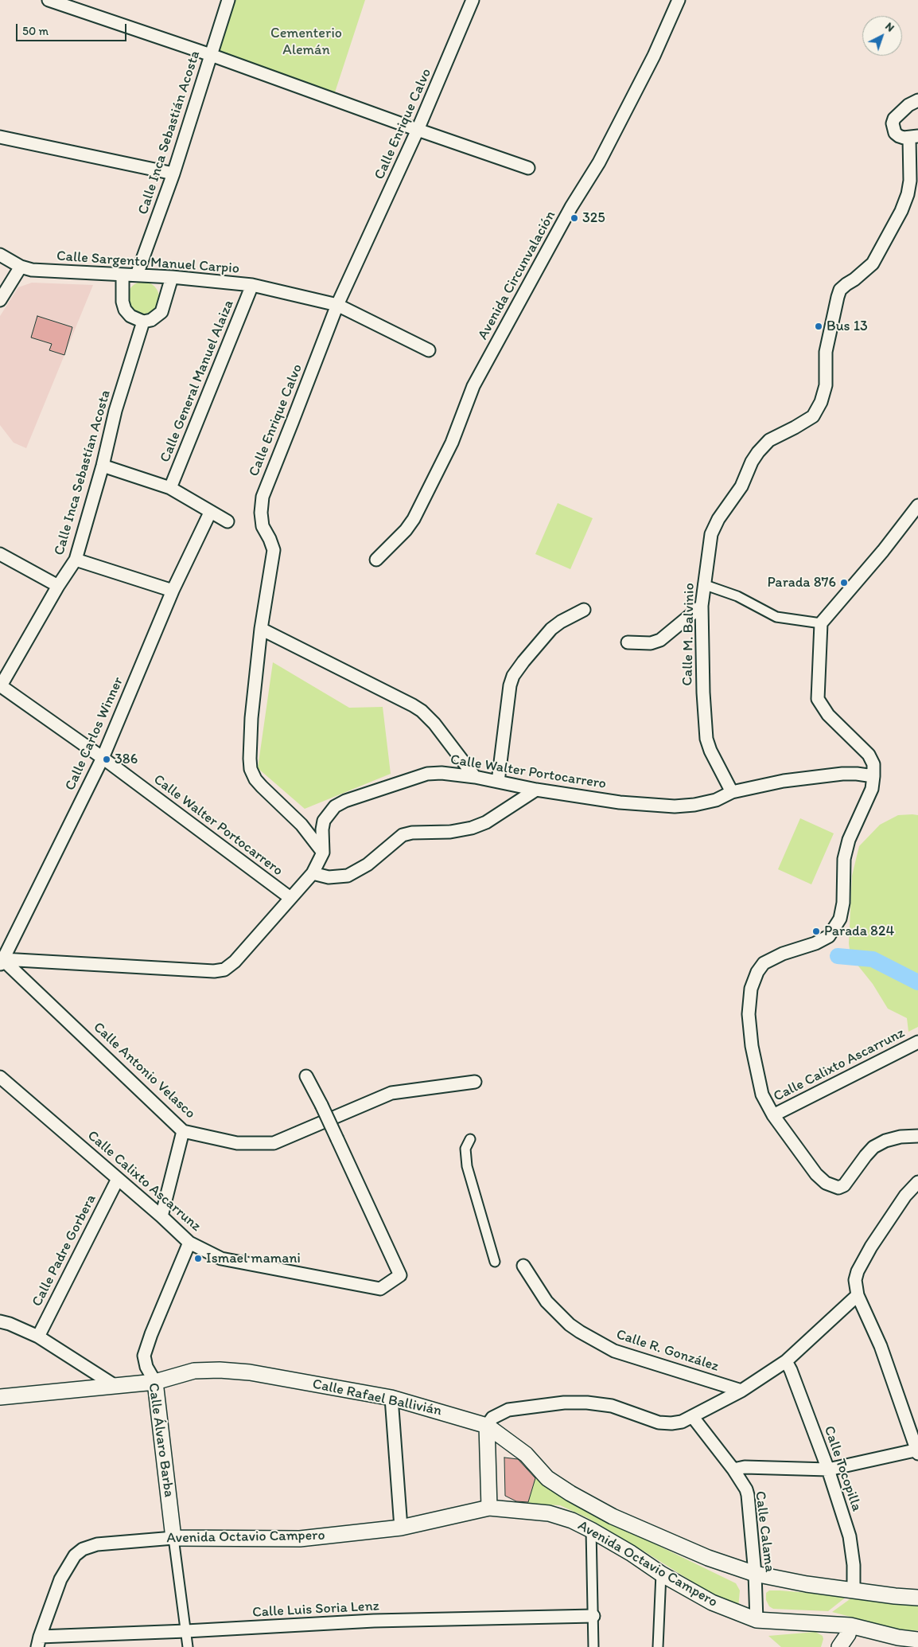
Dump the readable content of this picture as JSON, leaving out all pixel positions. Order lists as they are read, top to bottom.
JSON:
{
  "streets": {
    "street": [
      "Calle Enrique Calvo",
      "Calle Inca Sebastián Acosta",
      "Calle Sargento Manuel Carpio",
      "Avenida Circunvalación",
      "Calle General Manuel Alaiza",
      "Calle Inca Sebastían Acosta",
      "Calle M. Balvinio",
      "Calle Carlos Winner",
      "Calle Walter Portocarrero",
      "Calle Calixto Ascarrunz",
      "Calle Antonio Velasco",
      "Calle Padre Gorbera",
      "Calle R. González",
      "Calle Rafael Ballivián",
      "Calle Álvaro Barba",
      "Calle Tocopilla",
      "Calle Calama",
      "Avenida Octavio Campero",
      "Calle Luis Soria Lenz"
    ]
  },
  "crossings": [
    ["Calle Enrique Calvo", "Calle Sargento Manuel Carpio"],
    ["Calle Enrique Calvo", "Calle Walter Portocarrero"],
    ["Calle Inca Sebastián Acosta", "Calle Sargento Manuel Carpio"],
    ["Calle Sargento Manuel Carpio", "Calle General Manuel Alaiza"],
    ["Calle Inca Sebastían Acosta", "Calle Walter Portocarrero"],
    ["Calle M. Balvinio", "Calle Walter Portocarrero"],
    ["Calle Carlos Winner", "Calle Walter Portocarrero"],
    ["Calle Carlos Winner", "Calle Antonio Velasco"],
    ["Calle Calixto Ascarrunz", "Calle Padre Gorbera"],
    ["Calle Calixto Ascarrunz", "Calle Álvaro Barba"],
    ["Calle Rafael Ballivián", "Calle Álvaro Barba"],
    ["Calle Álvaro Barba", "Avenida Octavio Campero"],
    ["Calle Álvaro Barba", "Calle Luis Soria Lenz"],
    ["Calle Calama", "Avenida Octavio Campero"],
    ["Avenida Octavio Campero", "Calle Luis Soria Lenz"]
  ],
  "parks": ["Cementerio Alemán"],
  "places": [
    "325",
    "Bus 13",
    "Parada 876",
    "386",
    "Parada 824",
    "Ismael mamani"
  ],
  "scale_bar": "50 m",
  "north": "top right"
}
